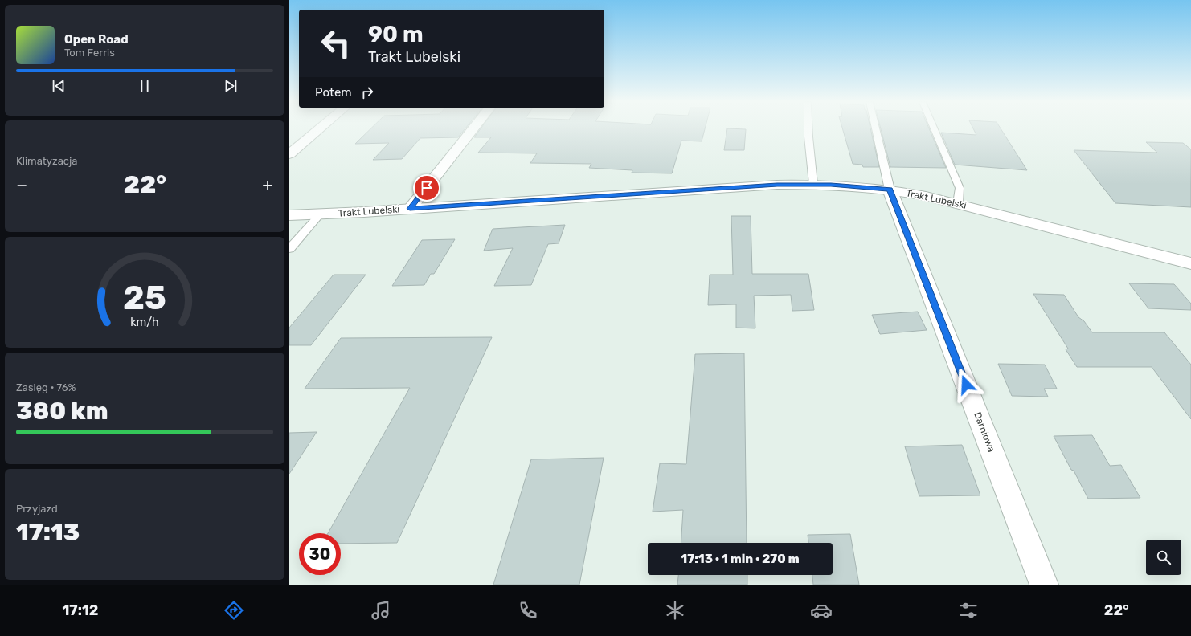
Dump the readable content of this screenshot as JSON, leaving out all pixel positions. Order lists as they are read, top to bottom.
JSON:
{
  "streets": {
    "street": ["Trakt Lubelski", "Darniowa"]
  },
  "crossings": [
    ["Trakt Lubelski", "Darniowa"]
  ],
  "page": {
    "turn": ["90 m", "Trakt Lubelski"],
    "song": ["Open Road", "Tom Ferris"],
    "then": "Potem",
    "tile": [
      "Klimatyzacja",
      ["Zasięg · 76%", "380 km"],
      ["Przyjazd", "17:13"]
    ],
    "heat": ["−", "22°", "+"],
    "limit": "30",
    "trip": "17:13 · 1 min · 270 m",
    "tabs": ["17:12", "22°"],
    "gauge": ["25", "km/h"]
  }
}
